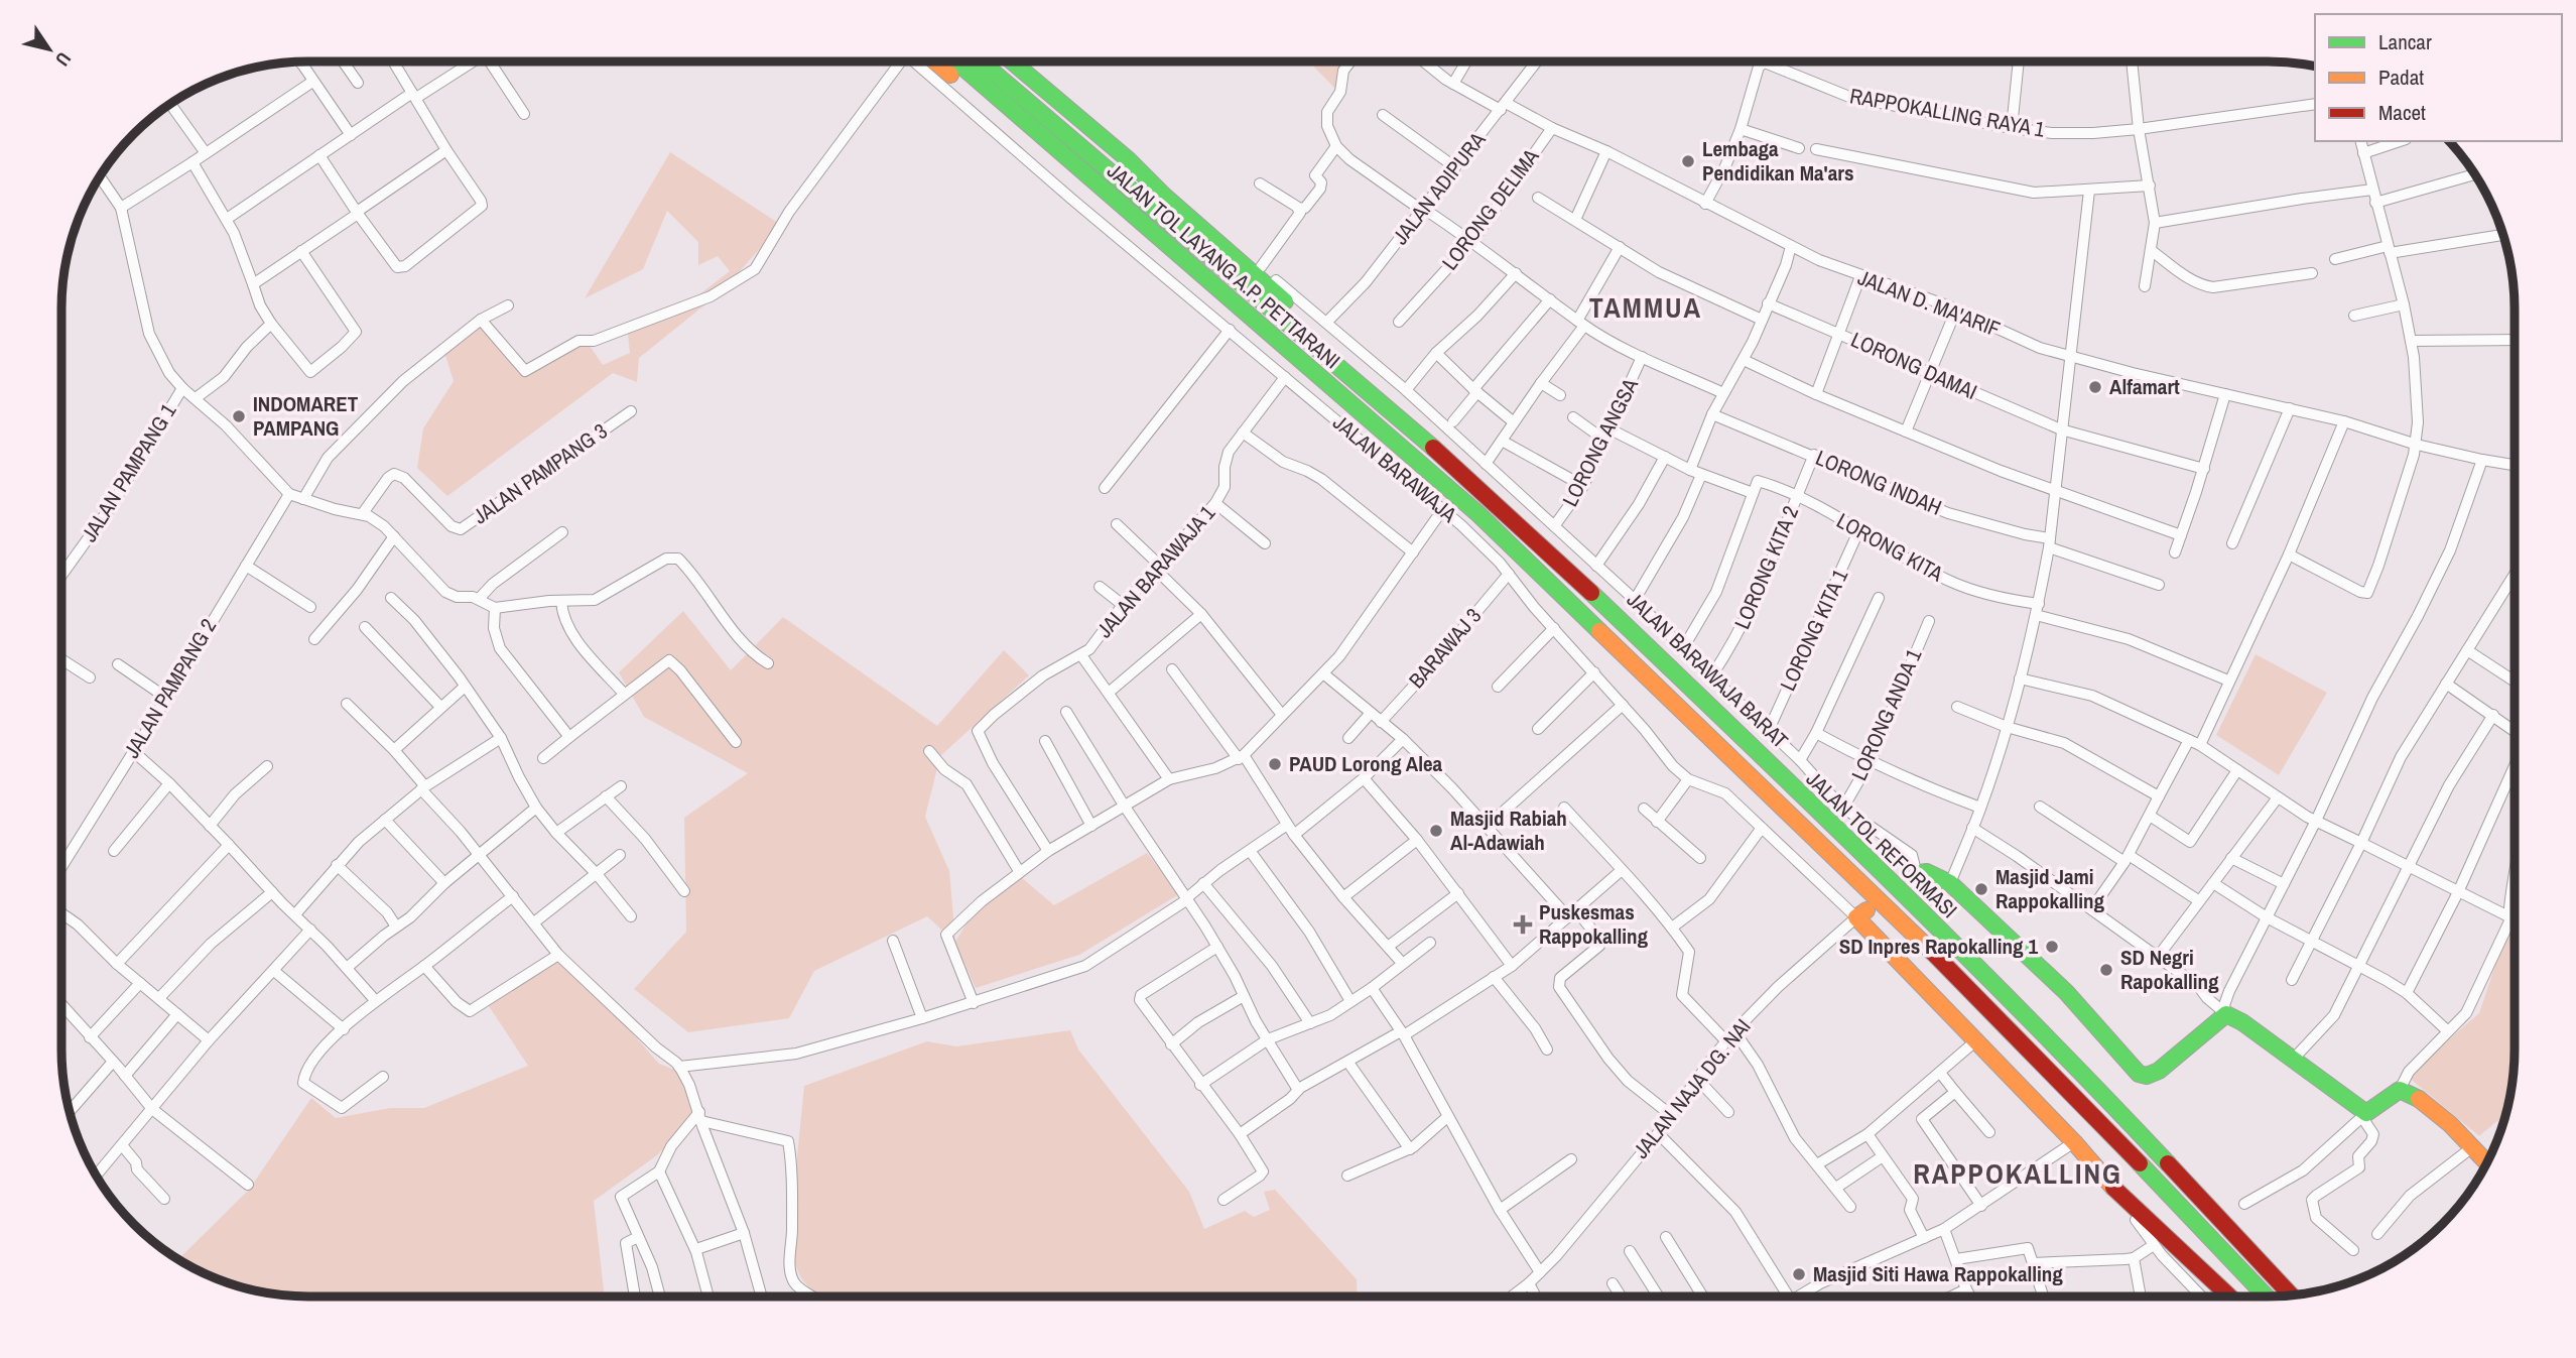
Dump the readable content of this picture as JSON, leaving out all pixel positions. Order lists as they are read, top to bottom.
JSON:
{
  "streets": {
    "main road": ["JALAN TOL LAYANG A.P. PETTARANI", "JALAN TOL REFORMASI"],
    "street": [
      "RAPPOKALLING RAYA 1",
      "JALAN ADIPURA",
      "LORONG DELIMA",
      "JALAN D. MA'ARIF",
      "LORONG DAMAI",
      "LORONG ANGSA",
      "JALAN BARAWAJA",
      "JALAN PAMPANG 1",
      "JALAN PAMPANG 3",
      "LORONG INDAH",
      "LORONG KITA",
      "LORONG KITA 2",
      "JALAN BARAWAJA 1",
      "LORONG KITA 1",
      "BARAWAJ 3",
      "JALAN BARAWAJA BARAT",
      "JALAN PAMPANG 2",
      "LORONG ANDA 1",
      "JALAN NAJA DG. NAI"
    ]
  },
  "crossings": [
    ["JALAN ADIPURA", "JALAN D. MA'ARIF"],
    ["JALAN ADIPURA", "JALAN BARAWAJA BARAT"],
    ["LORONG DELIMA", "JALAN D. MA'ARIF"],
    ["JALAN TOL LAYANG A.P. PETTARANI", "JALAN TOL REFORMASI"],
    ["LORONG ANGSA", "JALAN BARAWAJA BARAT"],
    ["JALAN BARAWAJA", "JALAN BARAWAJA 1"],
    ["JALAN BARAWAJA", "BARAWAJ 3"],
    ["JALAN BARAWAJA", "JALAN NAJA DG. NAI"],
    ["LORONG INDAH", "LORONG KITA 2"],
    ["LORONG KITA", "LORONG KITA 2"],
    ["LORONG KITA", "LORONG KITA 1"],
    ["LORONG KITA 2", "JALAN BARAWAJA BARAT"],
    ["LORONG KITA 1", "JALAN BARAWAJA BARAT"],
    ["JALAN BARAWAJA BARAT", "LORONG ANDA 1"]
  ],
  "districts": ["TAMMUA", "RAPPOKALLING"],
  "places": {
    "other": [
      "Lembaga Pendidikan Ma'ars",
      "Alfamart",
      "INDOMARET PAMPANG",
      "PAUD Lorong Alea",
      "Masjid Rabiah Al-Adawiah",
      "Masjid Jami Rappokalling",
      "SD Inpres Rapokalling 1",
      "SD Negri Rapokalling",
      "Masjid Siti Hawa Rappokalling"
    ],
    "health": ["Puskesmas Rappokalling"]
  },
  "legend": ["Lancar", "Padat", "Macet"],
  "north": "bottom right"
}
